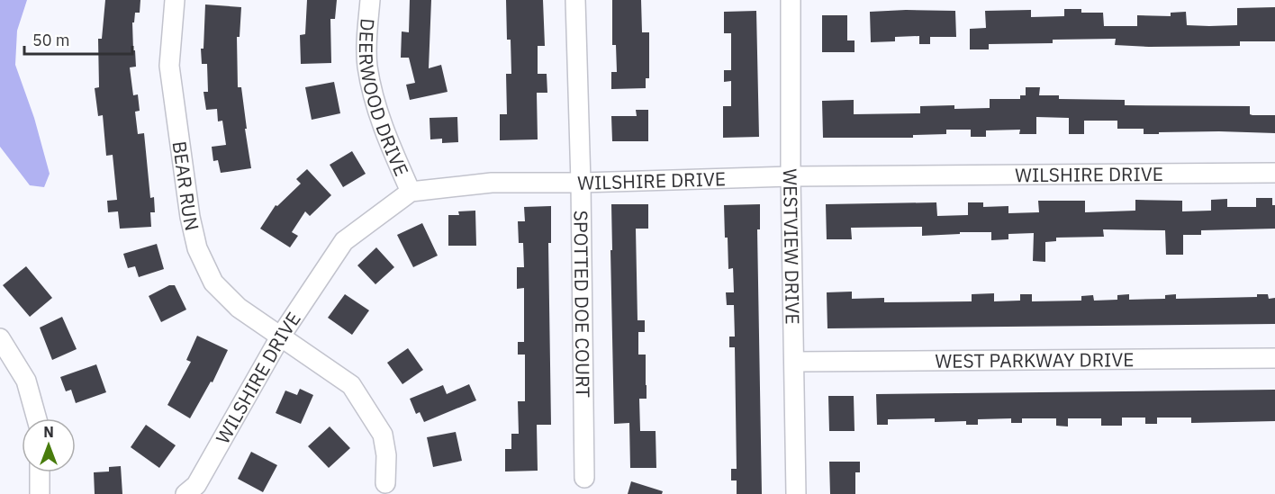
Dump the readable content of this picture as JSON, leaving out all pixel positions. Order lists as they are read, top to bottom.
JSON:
{
  "streets": {
    "street": [
      "DEERWOOD DRIVE",
      "WILSHIRE DRIVE",
      "BEAR RUN",
      "WESTVIEW DRIVE",
      "SPOTTED DOE COURT",
      "WEST PARKWAY DRIVE"
    ]
  },
  "crossings": [
    ["DEERWOOD DRIVE", "WILSHIRE DRIVE"],
    ["WILSHIRE DRIVE", "BEAR RUN"],
    ["WILSHIRE DRIVE", "WESTVIEW DRIVE"],
    ["WILSHIRE DRIVE", "SPOTTED DOE COURT"],
    ["WESTVIEW DRIVE", "WEST PARKWAY DRIVE"]
  ],
  "scale_bar": "50 m",
  "north": "top"
}
